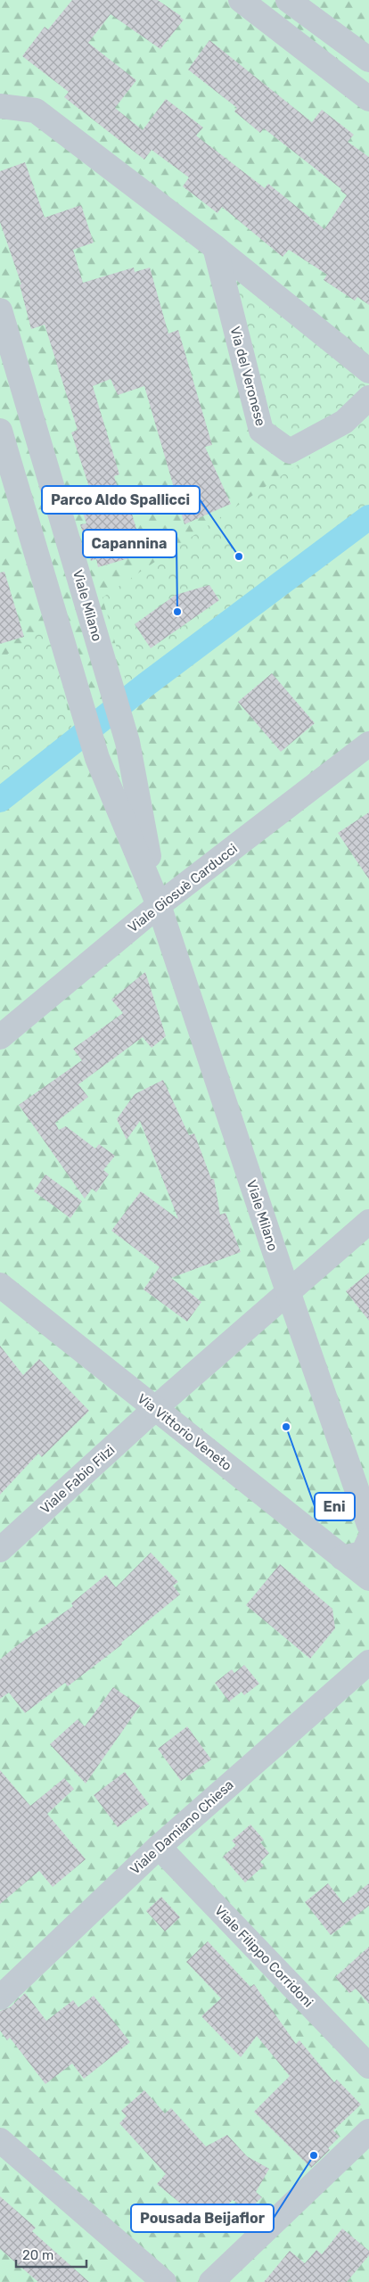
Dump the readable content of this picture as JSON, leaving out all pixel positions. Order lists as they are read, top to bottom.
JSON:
{
  "streets": {
    "street": [
      "Via del Veronese",
      "Viale Milano",
      "Viale Giosuè Carducci",
      "Via Vittorio Veneto",
      "Viale Fabio Filzi",
      "Viale Damiano Chiesa",
      "Viale Filippo Corridoni"
    ]
  },
  "crossings": [
    ["Viale Milano", "Viale Giosuè Carducci"],
    ["Viale Milano", "Viale Fabio Filzi"],
    ["Via Vittorio Veneto", "Viale Fabio Filzi"],
    ["Viale Damiano Chiesa", "Viale Filippo Corridoni"]
  ],
  "places": [
    "Parco Aldo Spallicci",
    "Capannina",
    "Eni",
    "Pousada Beijaflor"
  ],
  "scale_bar": "20 m"
}
